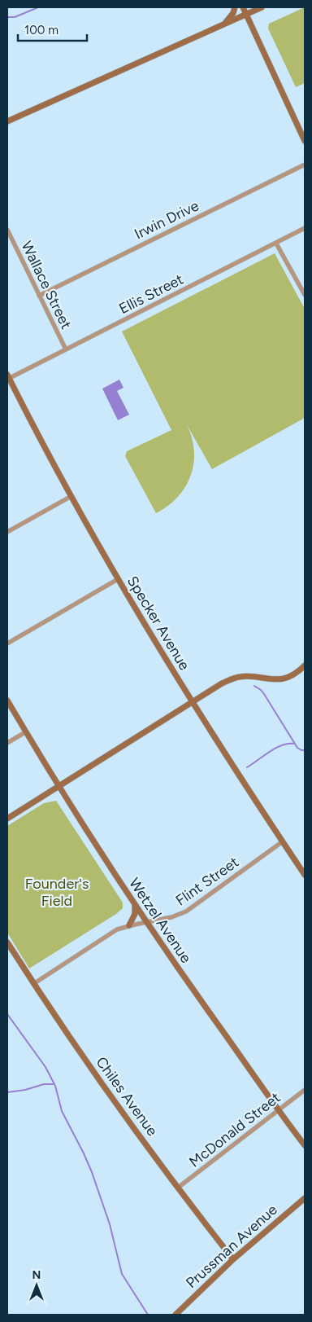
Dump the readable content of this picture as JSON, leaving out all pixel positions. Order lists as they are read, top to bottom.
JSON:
{
  "streets": {
    "street": [
      "Irwin Drive",
      "Wallace Street",
      "Ellis Street",
      "Specker Avenue",
      "Flint Street",
      "Wetzel Avenue",
      "Chiles Avenue",
      "McDonald Street",
      "Prussman Avenue"
    ]
  },
  "crossings": [
    ["Irwin Drive", "Wallace Street"],
    ["Wallace Street", "Ellis Street"],
    ["Ellis Street", "Specker Avenue"],
    ["Specker Avenue", "Flint Street"],
    ["Flint Street", "Wetzel Avenue"],
    ["Flint Street", "Chiles Avenue"],
    ["Wetzel Avenue", "McDonald Street"],
    ["Chiles Avenue", "McDonald Street"],
    ["Chiles Avenue", "Prussman Avenue"]
  ],
  "parks": ["Founder's Field"],
  "scale_bar": "100 m",
  "north": "top"
}
